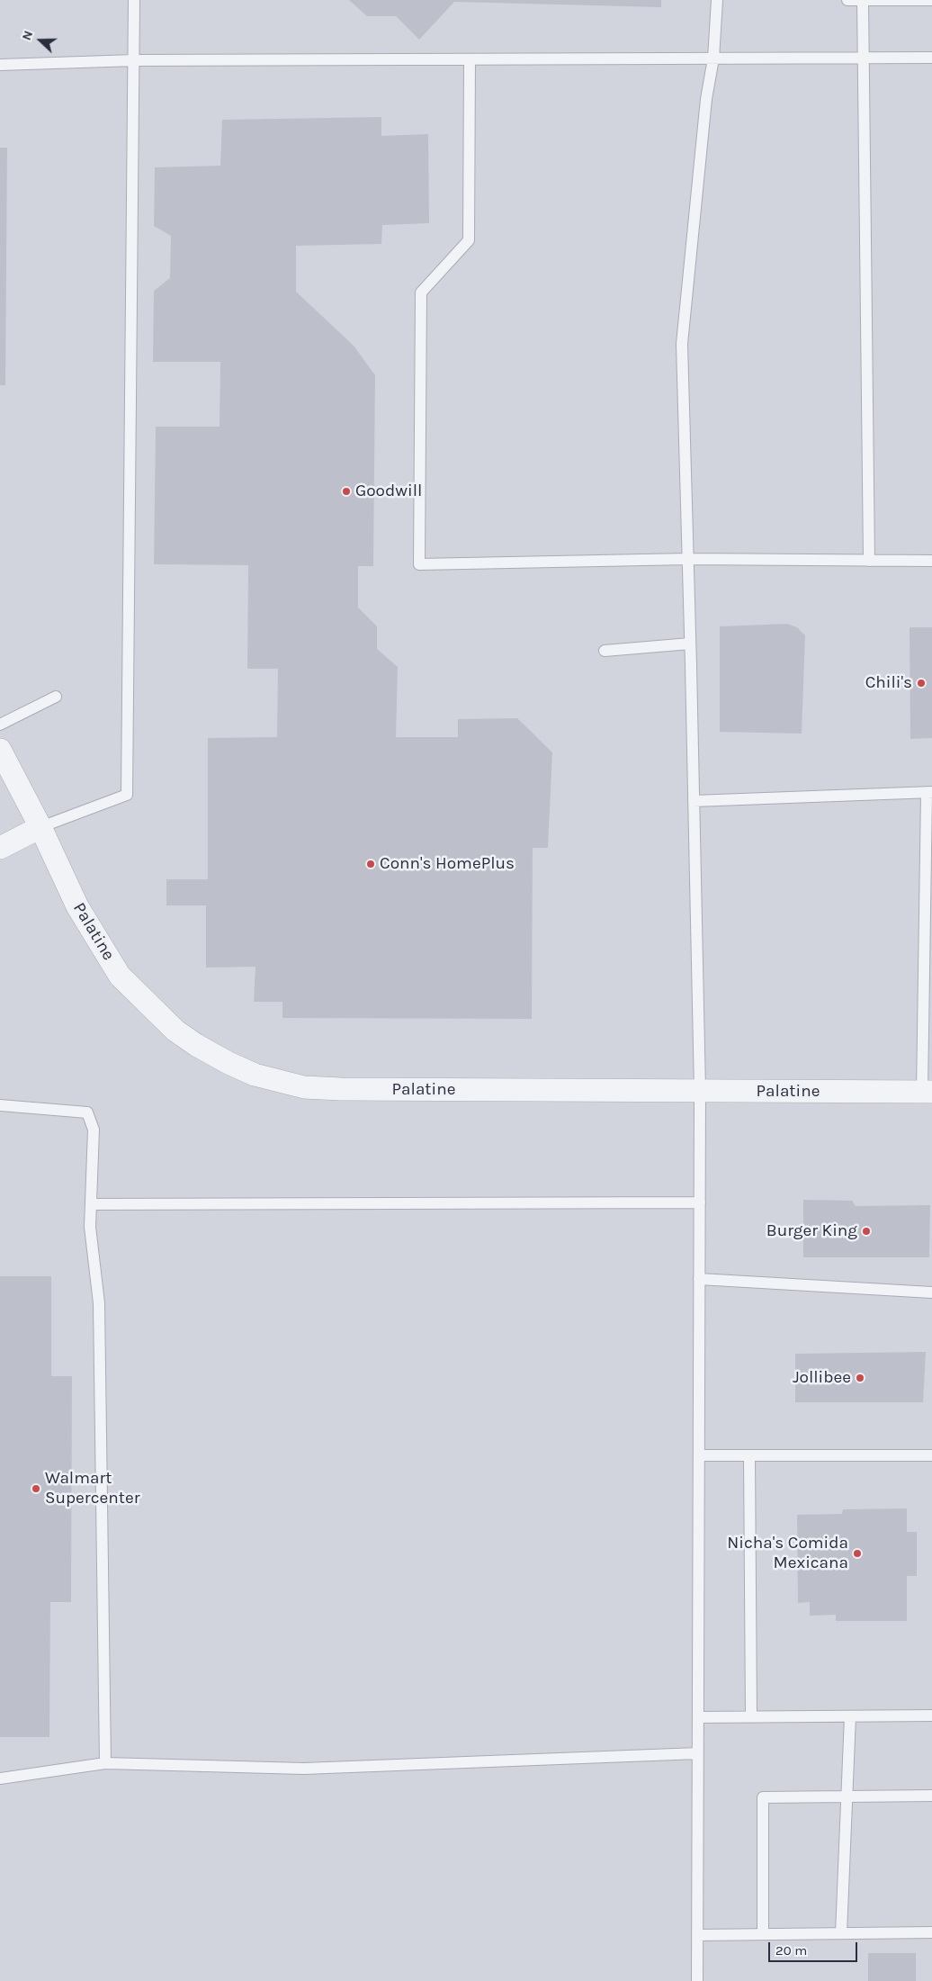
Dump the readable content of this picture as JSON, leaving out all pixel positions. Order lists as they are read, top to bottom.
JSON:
{
  "streets": {
    "street": ["Palatine"]
  },
  "places": [
    "Goodwill",
    "Chili's",
    "Conn's HomePlus",
    "Burger King",
    "Jollibee",
    "Walmart Supercenter",
    "Nicha's Comida Mexicana"
  ],
  "scale_bar": "20 m",
  "north": "left"
}
